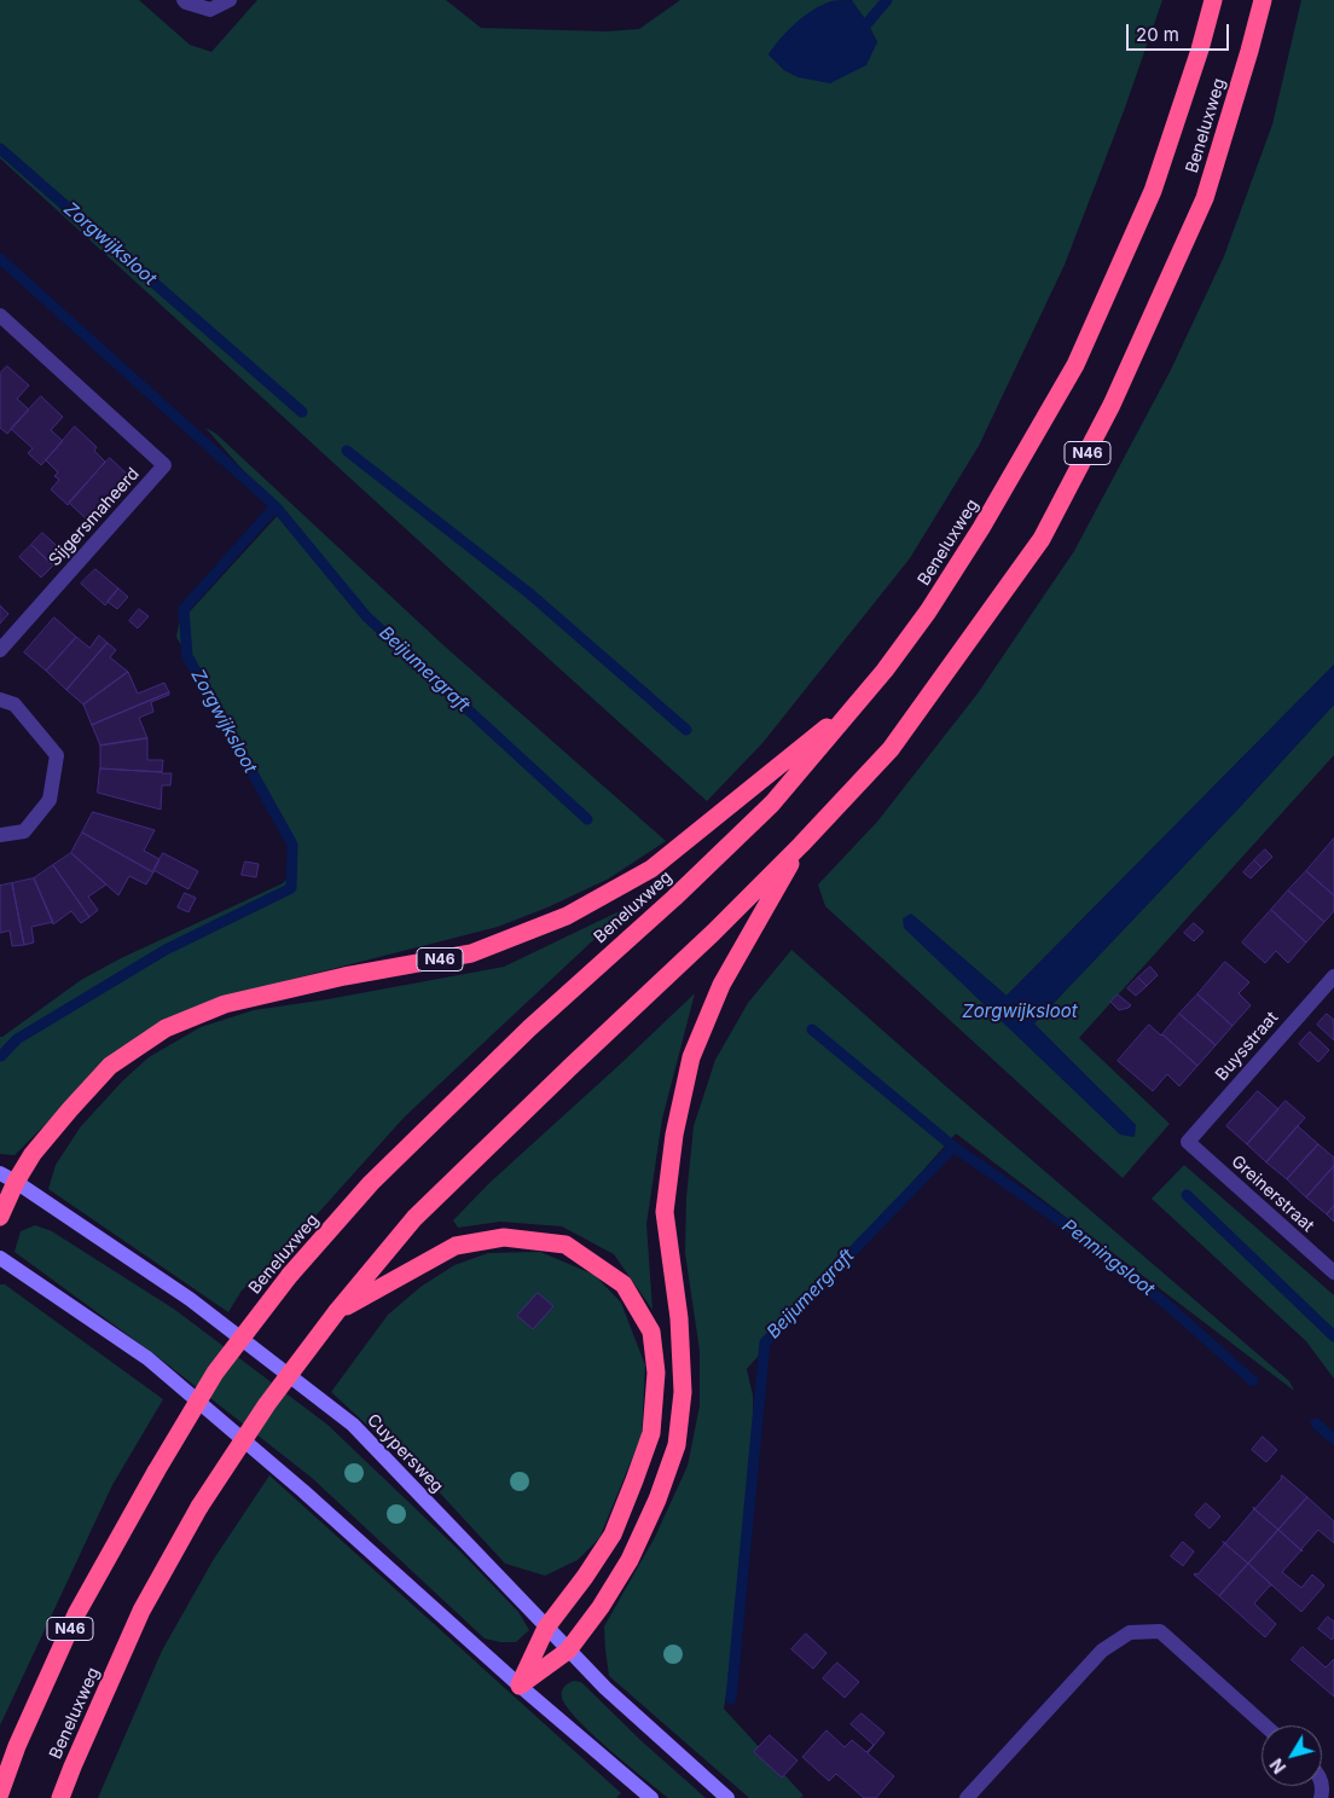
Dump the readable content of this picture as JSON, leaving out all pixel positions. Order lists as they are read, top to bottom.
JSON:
{
  "streets": {
    "highway": ["Beneluxweg", "N46"],
    "street": [
      "Sijgersmaheerd",
      "Buysstraat",
      "Greinerstraat",
      "Cuypersweg"
    ]
  },
  "crossings": [
    ["Beneluxweg", "N46"],
    ["N46", "Cuypersweg"],
    ["Buysstraat", "Greinerstraat"]
  ],
  "water": ["Zorgwijksloot", "Beijumergraft", "Penningsloot"],
  "scale_bar": "20 m",
  "north": "bottom left"
}
